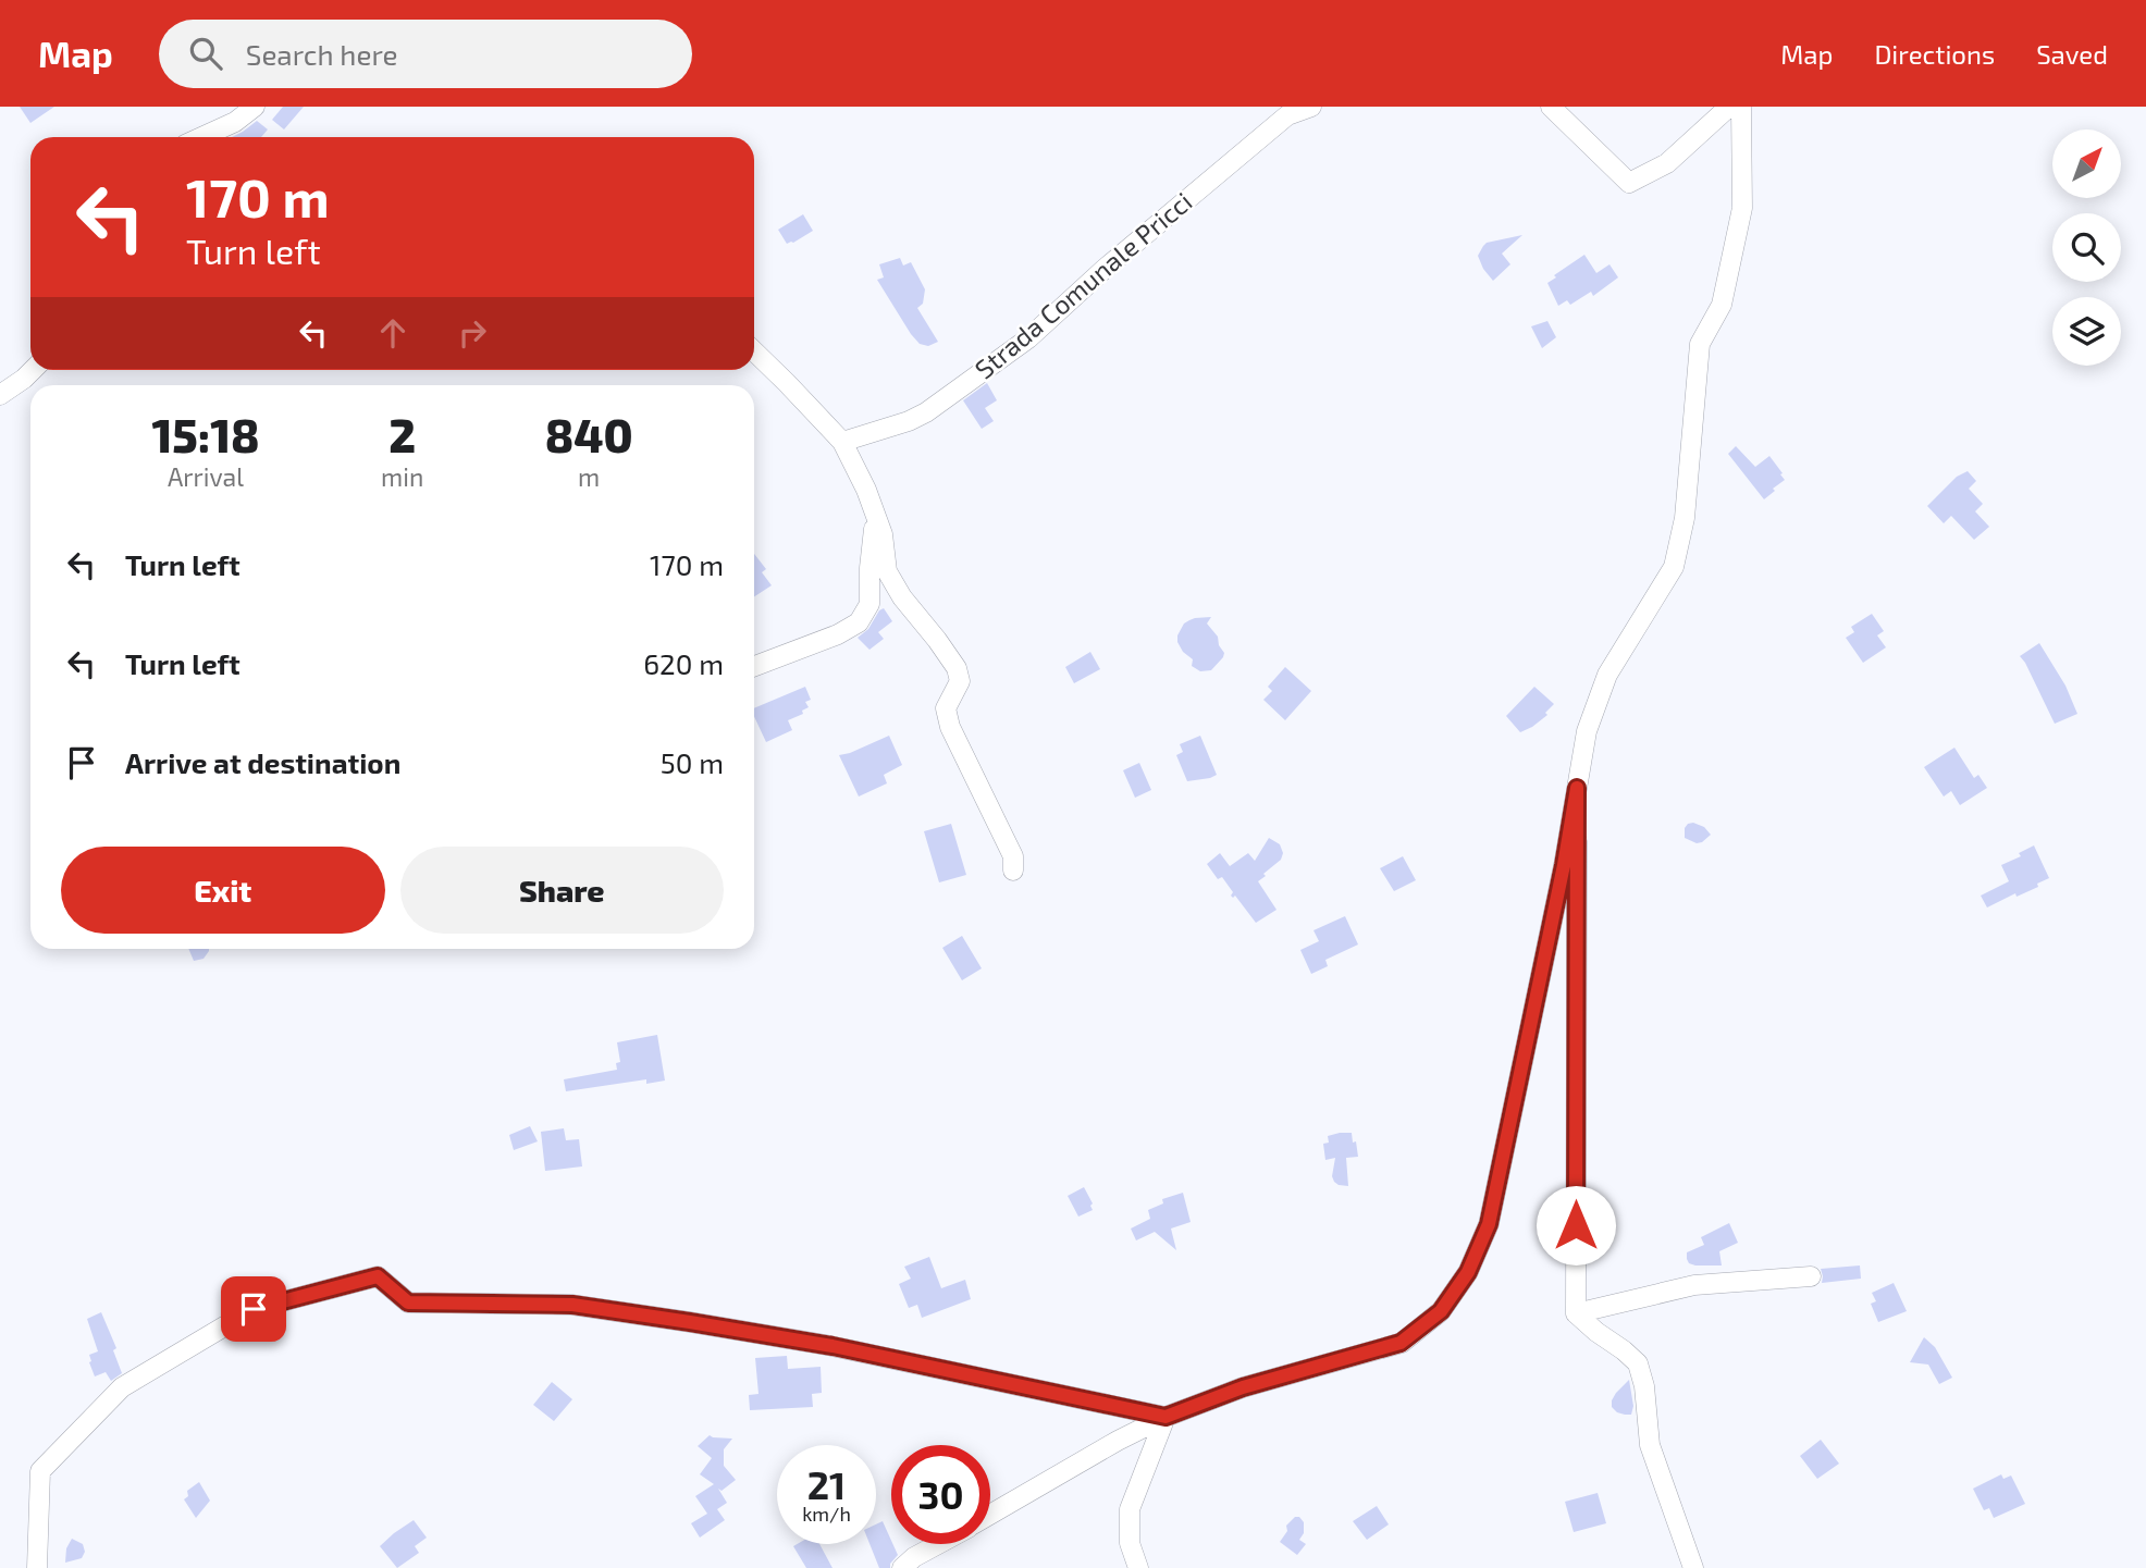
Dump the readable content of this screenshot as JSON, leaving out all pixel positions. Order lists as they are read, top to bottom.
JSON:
{
  "streets": {
    "street": ["Strada Comunale Pricci"]
  },
  "north": "top right",
  "page": {
    "header": "Map",
    "search": "Search here",
    "nav": ["Map", "Directions", "Saved"],
    "turn": ["170 m", "Turn left"],
    "eta": [
      "15:18",
      "Arrival",
      "2",
      "min",
      "840",
      "m"
    ],
    "list": [
      {
        "name": "Turn left",
        "value": "170 m"
      },
      {
        "name": "Turn left",
        "value": "620 m"
      },
      {
        "name": "Arrive at destination",
        "value": "50 m"
      }
    ],
    "buttons": ["Exit", "Share"],
    "speed": "21 km/h",
    "limit": "30"
  }
}
